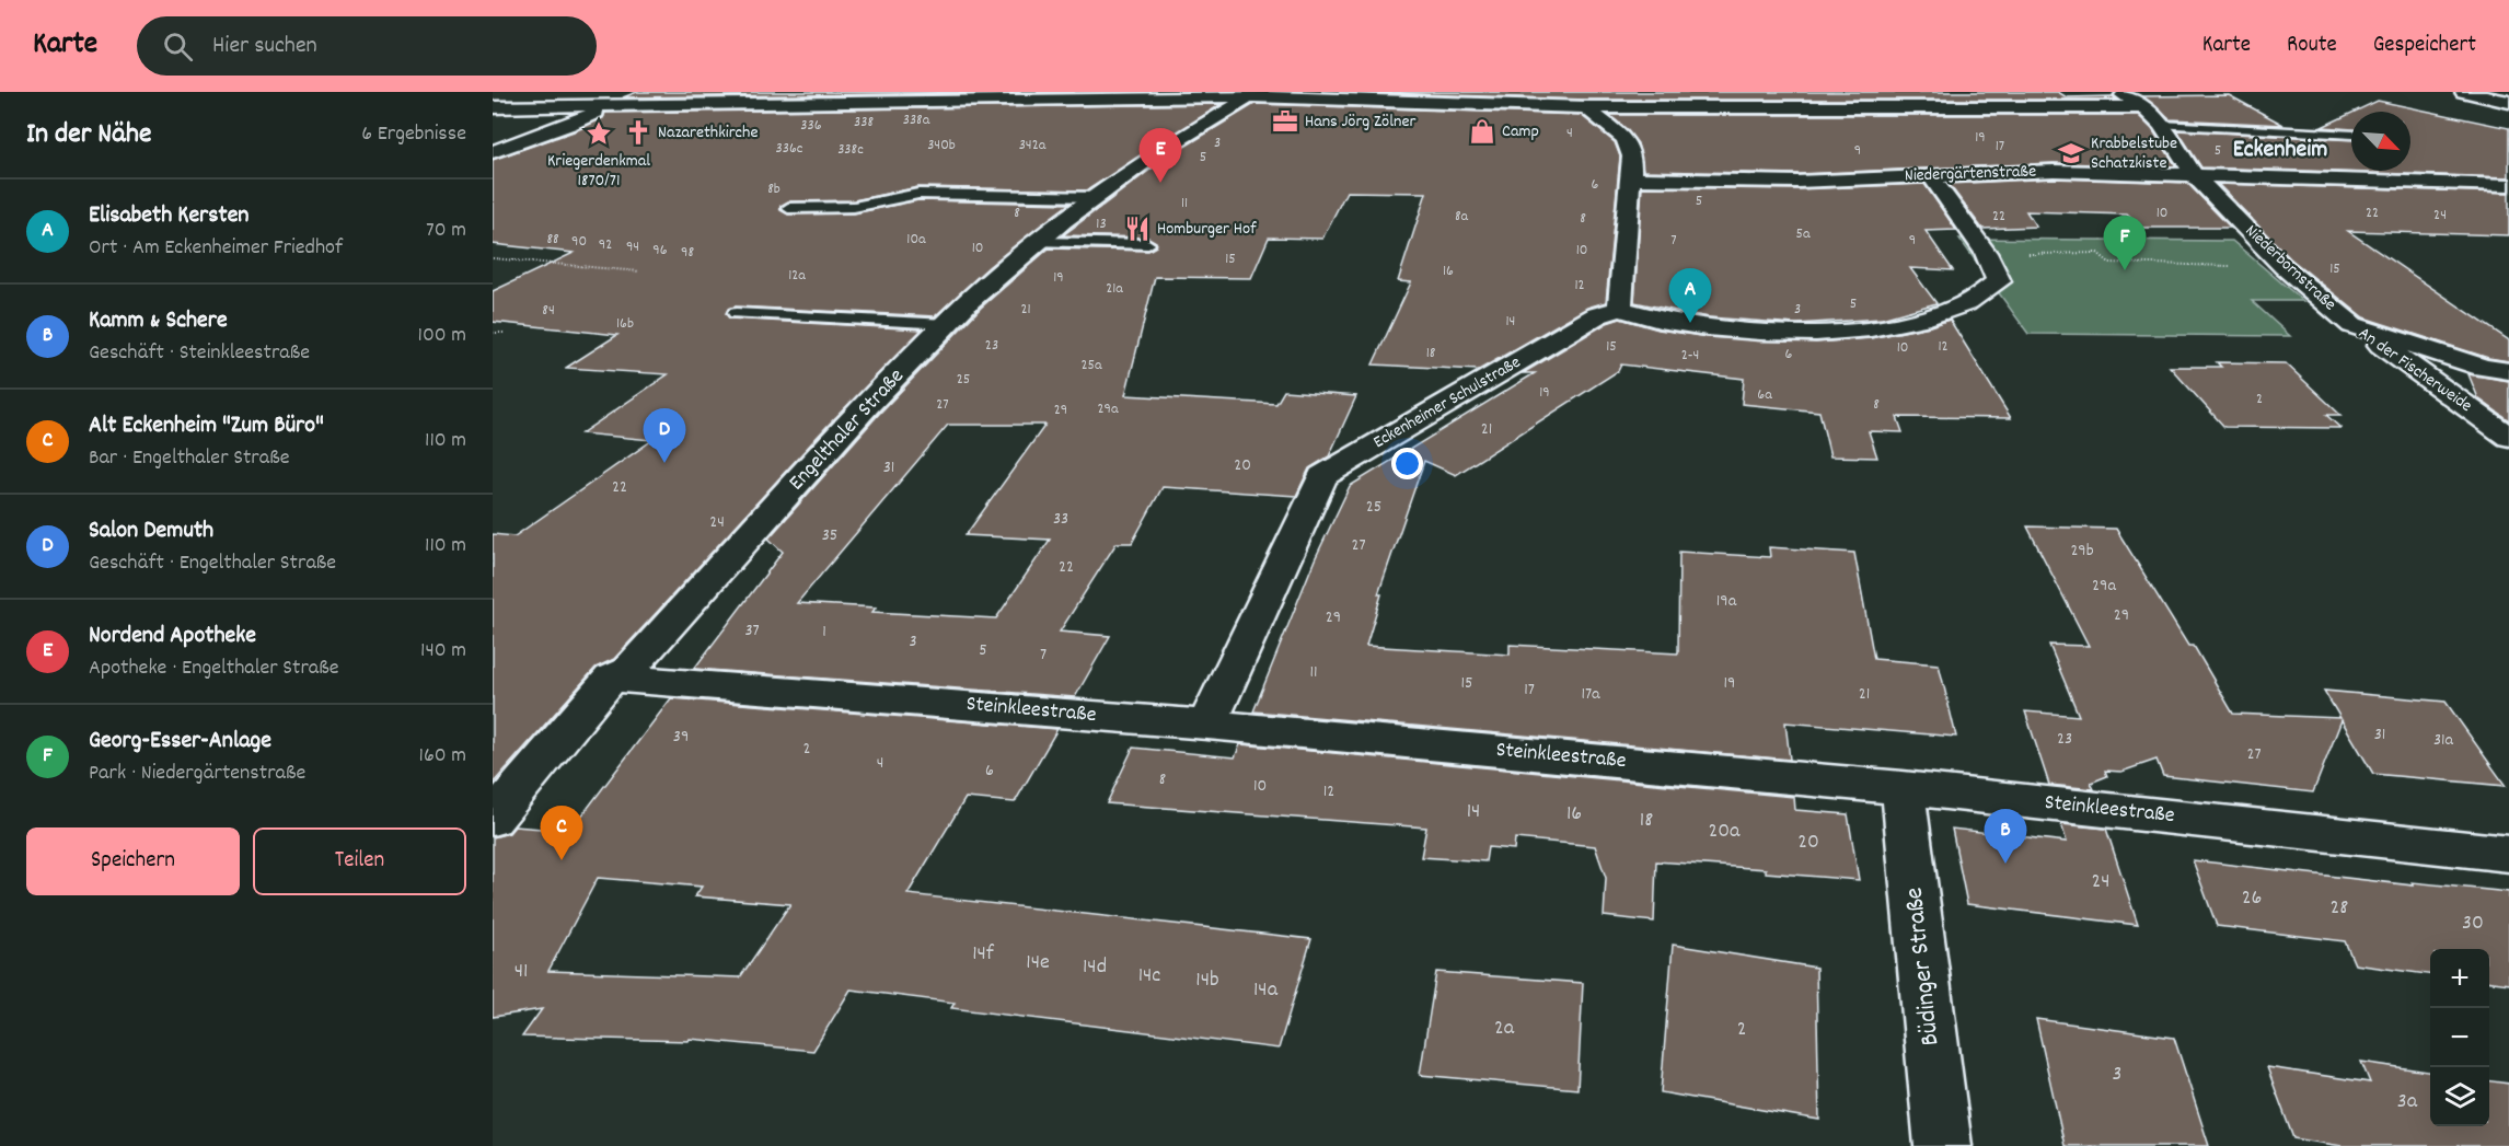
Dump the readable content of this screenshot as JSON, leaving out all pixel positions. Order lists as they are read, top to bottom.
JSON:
{
  "streets": {
    "street": [
      "Niedergärtenstraße",
      "Niederbornstraße",
      "An der Fischerweide",
      "Eckenheimer Schulstraße",
      "Engelthaler Straße",
      "Steinkleestraße",
      "Büdinger Straße"
    ]
  },
  "crossings": [
    ["Niedergärtenstraße", "Niederbornstraße"],
    ["Niederbornstraße", "An der Fischerweide"],
    ["Eckenheimer Schulstraße", "Steinkleestraße"],
    ["Engelthaler Straße", "Steinkleestraße"],
    ["Steinkleestraße", "Büdinger Straße"]
  ],
  "districts": ["Eckenheim"],
  "places": {
    "office": ["Hans Jörg Zölner"],
    "shop": ["Camp"],
    "church": ["Nazarethkirche"],
    "place": ["Kriegerdenkmal 1870/71"],
    "school or university": ["Krabbelstube Schatzkiste"],
    "restaurant": ["Homburger Hof"]
  },
  "house_numbers": [
    "338a",
    "338",
    "336",
    "4",
    "19",
    "3",
    "340b",
    "342a",
    "17",
    "336c",
    "338c",
    "9",
    "5",
    "5",
    "6",
    "8b",
    "5",
    "11",
    "8",
    "10",
    "22",
    "24",
    "8a",
    "22",
    "8",
    "13",
    "5a",
    "88",
    "10a",
    "7",
    "9",
    "90",
    "92",
    "94",
    "10",
    "96",
    "10",
    "98",
    "15",
    "15",
    "16",
    "12a",
    "19",
    "12",
    "21a",
    "5",
    "21",
    "3",
    "84",
    "14",
    "16b",
    "23",
    "15",
    "12",
    "10",
    "18",
    "6",
    "2-4",
    "25a",
    "25",
    "19",
    "6a",
    "2",
    "27",
    "8",
    "29a",
    "29",
    "21",
    "20",
    "31",
    "22",
    "25",
    "33",
    "24",
    "35",
    "27",
    "29b",
    "22",
    "29a",
    "19a",
    "29",
    "29",
    "37",
    "1",
    "3",
    "5",
    "7",
    "11",
    "15",
    "19",
    "17",
    "17a",
    "21",
    "31",
    "39",
    "23",
    "31a",
    "2",
    "27",
    "4",
    "6",
    "8",
    "10",
    "12",
    "14",
    "16",
    "18",
    "20a",
    "20",
    "24",
    "26",
    "28",
    "30",
    "14f",
    "14e",
    "14d",
    "41",
    "14c",
    "14b",
    "14a",
    "2a",
    "2",
    "3",
    "3a"
  ],
  "north": "bottom right",
  "page": {
    "header": "Karte",
    "search": "Hier suchen",
    "nav": ["Karte", "Route", "Gespeichert"],
    "heading": ["In der Nähe", "6 Ergebnisse"],
    "pins": [
      "E",
      "F",
      "A",
      "D",
      "C",
      "B"
    ],
    "list": [
      {
        "mark": "A",
        "name": "Elisabeth Kersten",
        "note": "Ort · Am Eckenheimer Friedhof",
        "value": "70 m"
      },
      {
        "mark": "B",
        "name": "Kamm & Schere",
        "note": "Geschäft · Steinkleestraße",
        "value": "100 m"
      },
      {
        "mark": "C",
        "name": "Alt Eckenheim \"Zum Büro\"",
        "note": "Bar · Engelthaler Straße",
        "value": "110 m"
      },
      {
        "mark": "D",
        "name": "Salon Demuth",
        "note": "Geschäft · Engelthaler Straße",
        "value": "110 m"
      },
      {
        "mark": "E",
        "name": "Nordend Apotheke",
        "note": "Apotheke · Engelthaler Straße",
        "value": "140 m"
      },
      {
        "mark": "F",
        "name": "Georg-Esser-Anlage",
        "note": "Park · Niedergärtenstraße",
        "value": "160 m"
      }
    ],
    "buttons": ["Speichern", "Teilen"],
    "map_buttons": ["+", "−"]
  }
}
